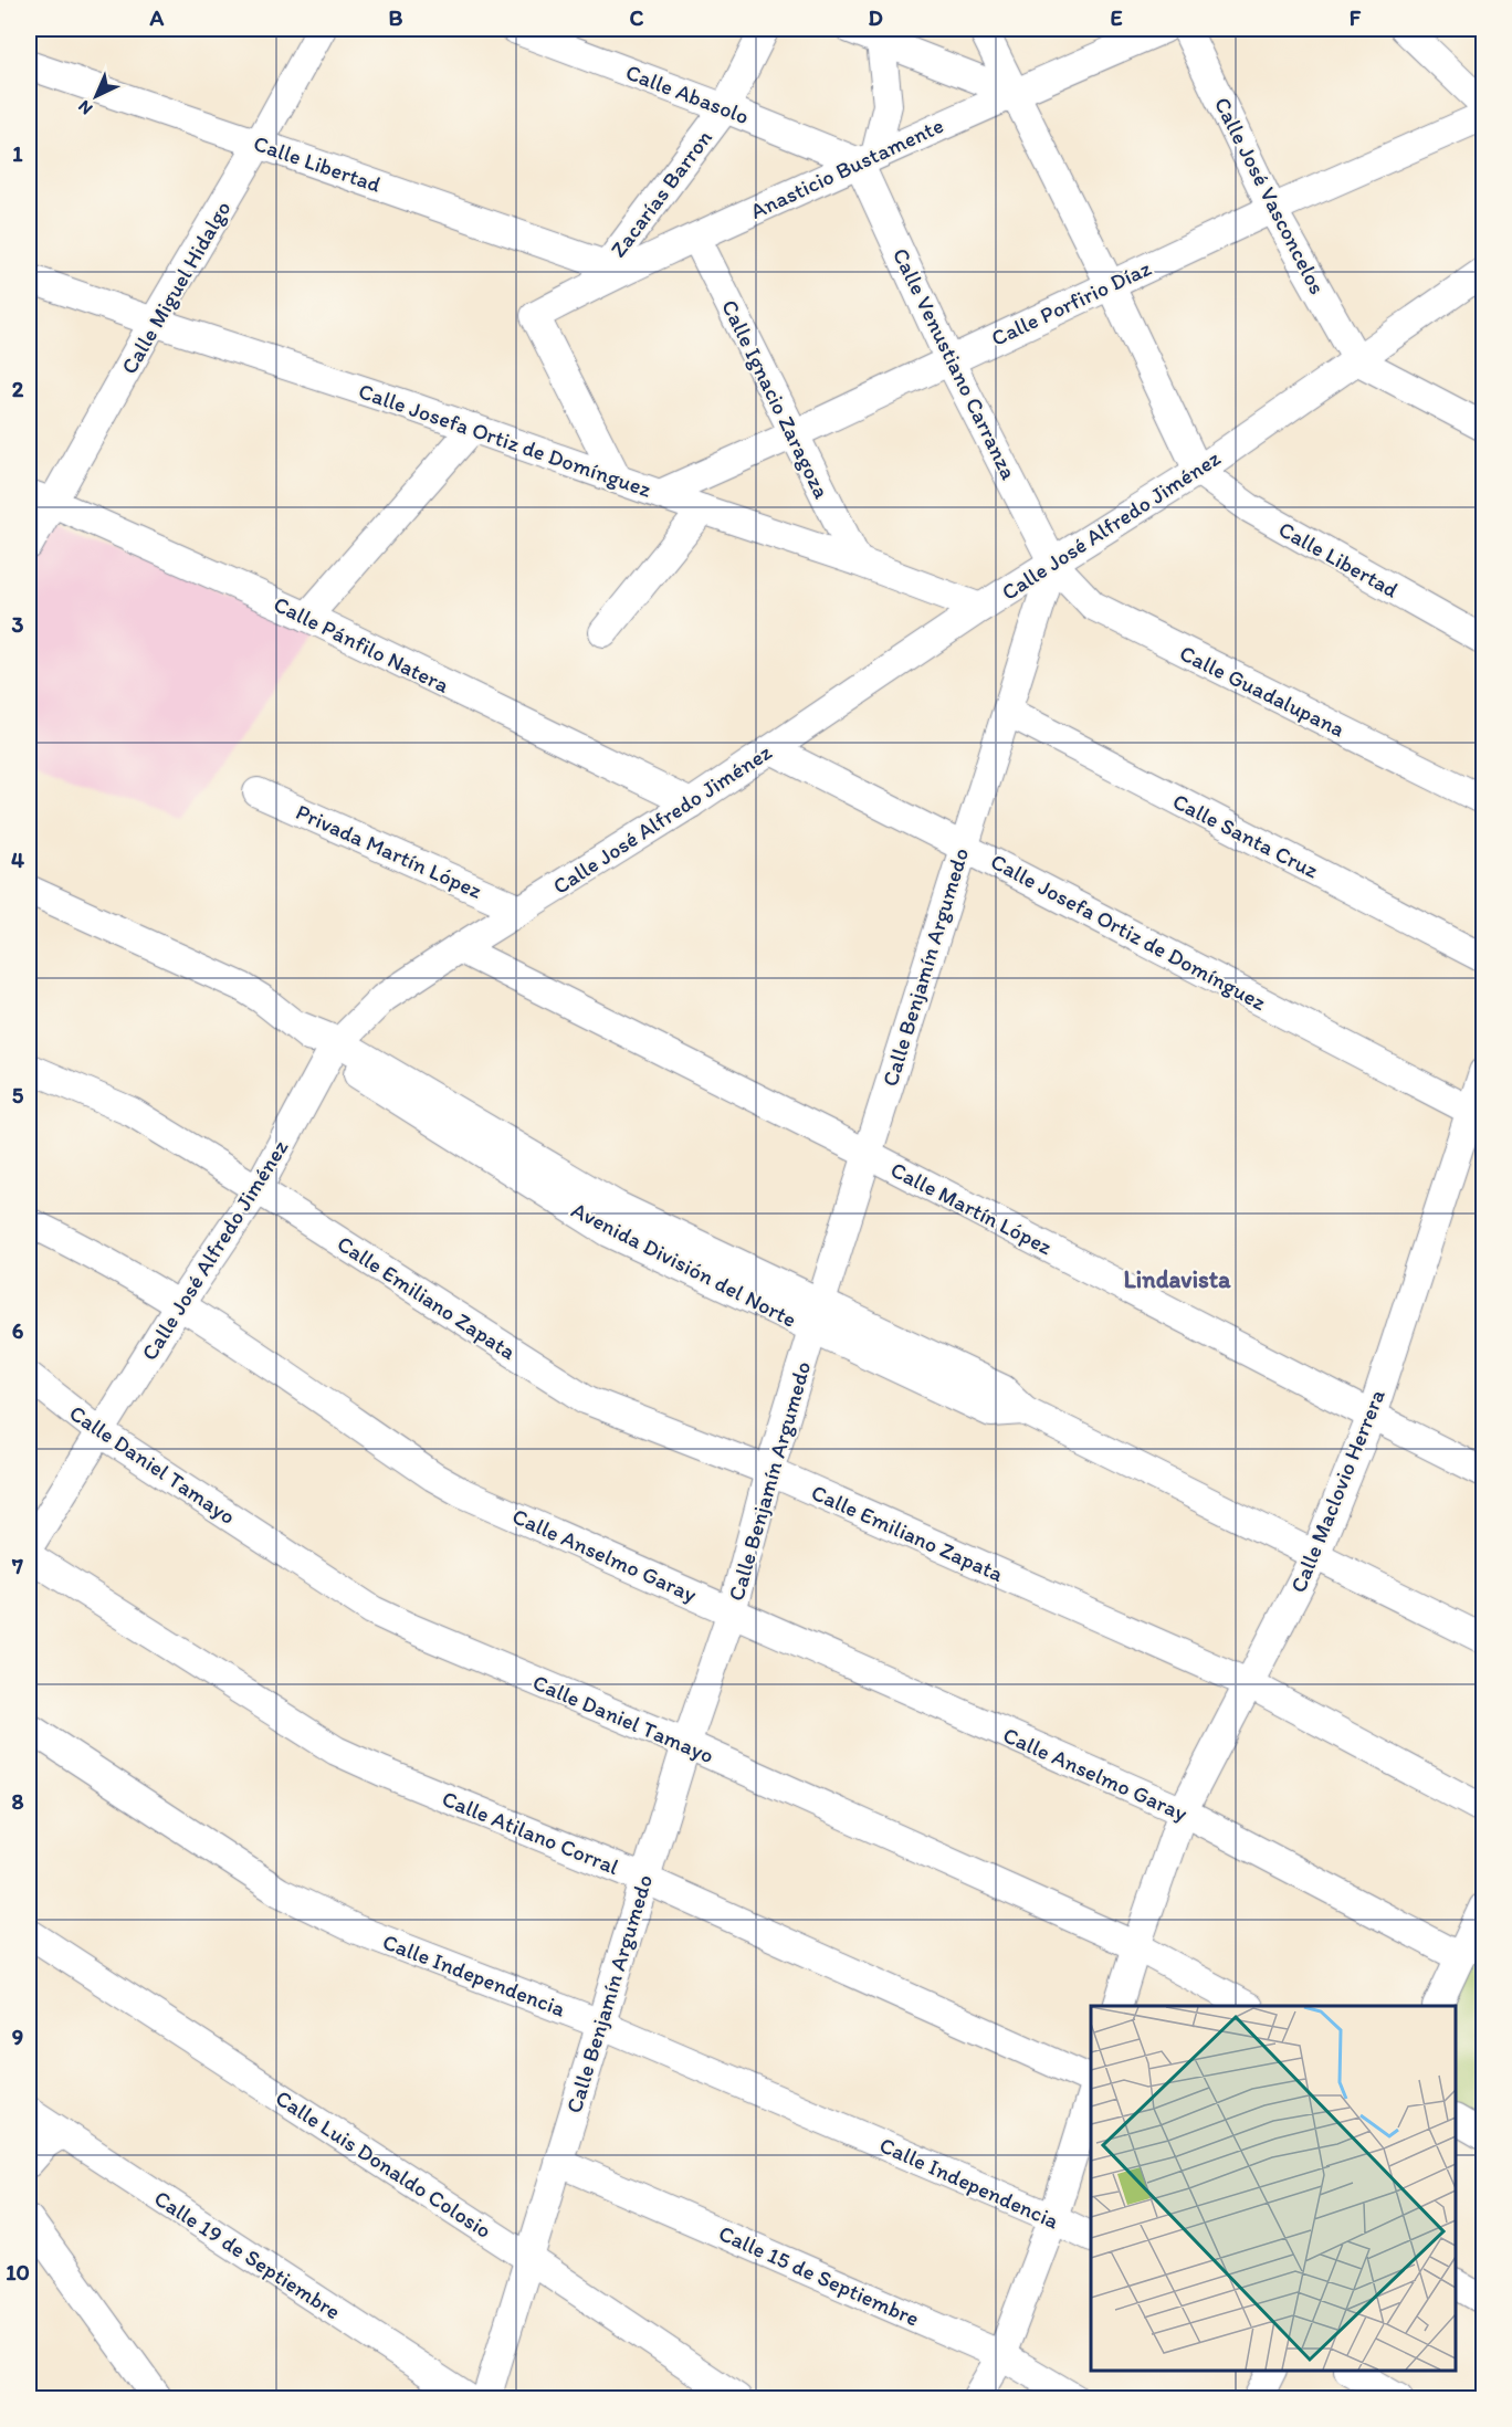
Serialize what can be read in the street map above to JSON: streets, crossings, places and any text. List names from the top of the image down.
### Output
{
  "streets": {
    "street": [
      "Calle Abasolo",
      "Calle Libertad",
      "Anasticio Bustamente",
      "Zacarías Barron",
      "Calle José Vasconcelos",
      "Calle Miguel Hidalgo",
      "Calle Porfirio Díaz",
      "Calle Venustiano Carranza",
      "Calle Ignacio Zaragoza",
      "Calle Josefa Ortiz de Domínguez",
      "Calle José Alfredo Jiménez",
      "Calle Pánfilo Natera",
      "Calle Guadalupana",
      "Calle Santa Cruz",
      "Privada Martín López",
      "Calle Benjamín Argumedo",
      "Calle Martín López",
      "Avenida División del Norte",
      "Calle Emiliano Zapata",
      "Calle Daniel Tamayo",
      "Calle Maclovio Herrera",
      "Calle Anselmo Garay",
      "Calle Atilano Corral",
      "Calle Independencia",
      "Calle Luis Donaldo Colosio",
      "Calle 19 de Septiembre",
      "Calle 15 de Septiembre"
    ]
  },
  "crossings": [
    ["Calle Abasolo", "Anasticio Bustamente"],
    ["Calle Abasolo", "Zacarías Barron"],
    ["Calle Abasolo", "Calle Venustiano Carranza"],
    ["Calle Libertad", "Anasticio Bustamente"],
    ["Calle Libertad", "Zacarías Barron"],
    ["Calle Libertad", "Calle Miguel Hidalgo"],
    ["Calle Libertad", "Calle José Alfredo Jiménez"],
    ["Anasticio Bustamente", "Zacarías Barron"],
    ["Anasticio Bustamente", "Calle Venustiano Carranza"],
    ["Anasticio Bustamente", "Calle Ignacio Zaragoza"],
    ["Anasticio Bustamente", "Calle Josefa Ortiz de Domínguez"],
    ["Calle José Vasconcelos", "Calle Porfirio Díaz"],
    ["Calle José Vasconcelos", "Calle José Alfredo Jiménez"],
    ["Calle Miguel Hidalgo", "Calle Josefa Ortiz de Domínguez"],
    ["Calle Miguel Hidalgo", "Calle Pánfilo Natera"],
    ["Calle Porfirio Díaz", "Calle Venustiano Carranza"],
    ["Calle Porfirio Díaz", "Calle Ignacio Zaragoza"],
    ["Calle Porfirio Díaz", "Calle Josefa Ortiz de Domínguez"],
    ["Calle Venustiano Carranza", "Calle José Alfredo Jiménez"],
    ["Calle Venustiano Carranza", "Calle Guadalupana"],
    ["Calle Venustiano Carranza", "Calle Benjamín Argumedo"],
    ["Calle Ignacio Zaragoza", "Calle Josefa Ortiz de Domínguez"],
    ["Calle Josefa Ortiz de Domínguez", "Calle José Alfredo Jiménez"],
    ["Calle Josefa Ortiz de Domínguez", "Calle Benjamín Argumedo"],
    ["Calle Josefa Ortiz de Domínguez", "Calle Maclovio Herrera"],
    ["Calle José Alfredo Jiménez", "Calle Pánfilo Natera"],
    ["Calle José Alfredo Jiménez", "Calle Guadalupana"],
    ["Calle José Alfredo Jiménez", "Privada Martín López"],
    ["Calle José Alfredo Jiménez", "Calle Benjamín Argumedo"],
    ["Calle José Alfredo Jiménez", "Calle Martín López"],
    ["Calle José Alfredo Jiménez", "Avenida División del Norte"],
    ["Calle José Alfredo Jiménez", "Calle Emiliano Zapata"],
    ["Calle José Alfredo Jiménez", "Calle Daniel Tamayo"],
    ["Calle José Alfredo Jiménez", "Calle Anselmo Garay"],
    ["Calle Guadalupana", "Calle Benjamín Argumedo"],
    ["Calle Santa Cruz", "Calle Benjamín Argumedo"],
    ["Calle Benjamín Argumedo", "Calle Martín López"],
    ["Calle Benjamín Argumedo", "Avenida División del Norte"],
    ["Calle Benjamín Argumedo", "Calle Emiliano Zapata"],
    ["Calle Benjamín Argumedo", "Calle Daniel Tamayo"],
    ["Calle Benjamín Argumedo", "Calle Anselmo Garay"],
    ["Calle Benjamín Argumedo", "Calle Atilano Corral"],
    ["Calle Benjamín Argumedo", "Calle Independencia"],
    ["Calle Benjamín Argumedo", "Calle Luis Donaldo Colosio"],
    ["Calle Benjamín Argumedo", "Calle 15 de Septiembre"],
    ["Calle Martín López", "Calle Maclovio Herrera"],
    ["Avenida División del Norte", "Calle Maclovio Herrera"],
    ["Calle Emiliano Zapata", "Calle Maclovio Herrera"],
    ["Calle Daniel Tamayo", "Calle Maclovio Herrera"],
    ["Calle Maclovio Herrera", "Calle Anselmo Garay"]
  ],
  "districts": ["Lindavista"],
  "north": "bottom left",
  "grid": {
    "columns": [
      "A",
      "B",
      "C",
      "D",
      "E",
      "F"
    ],
    "rows": [
      "1",
      "2",
      "3",
      "4",
      "5",
      "6",
      "7",
      "8",
      "9",
      "10"
    ]
  }
}
